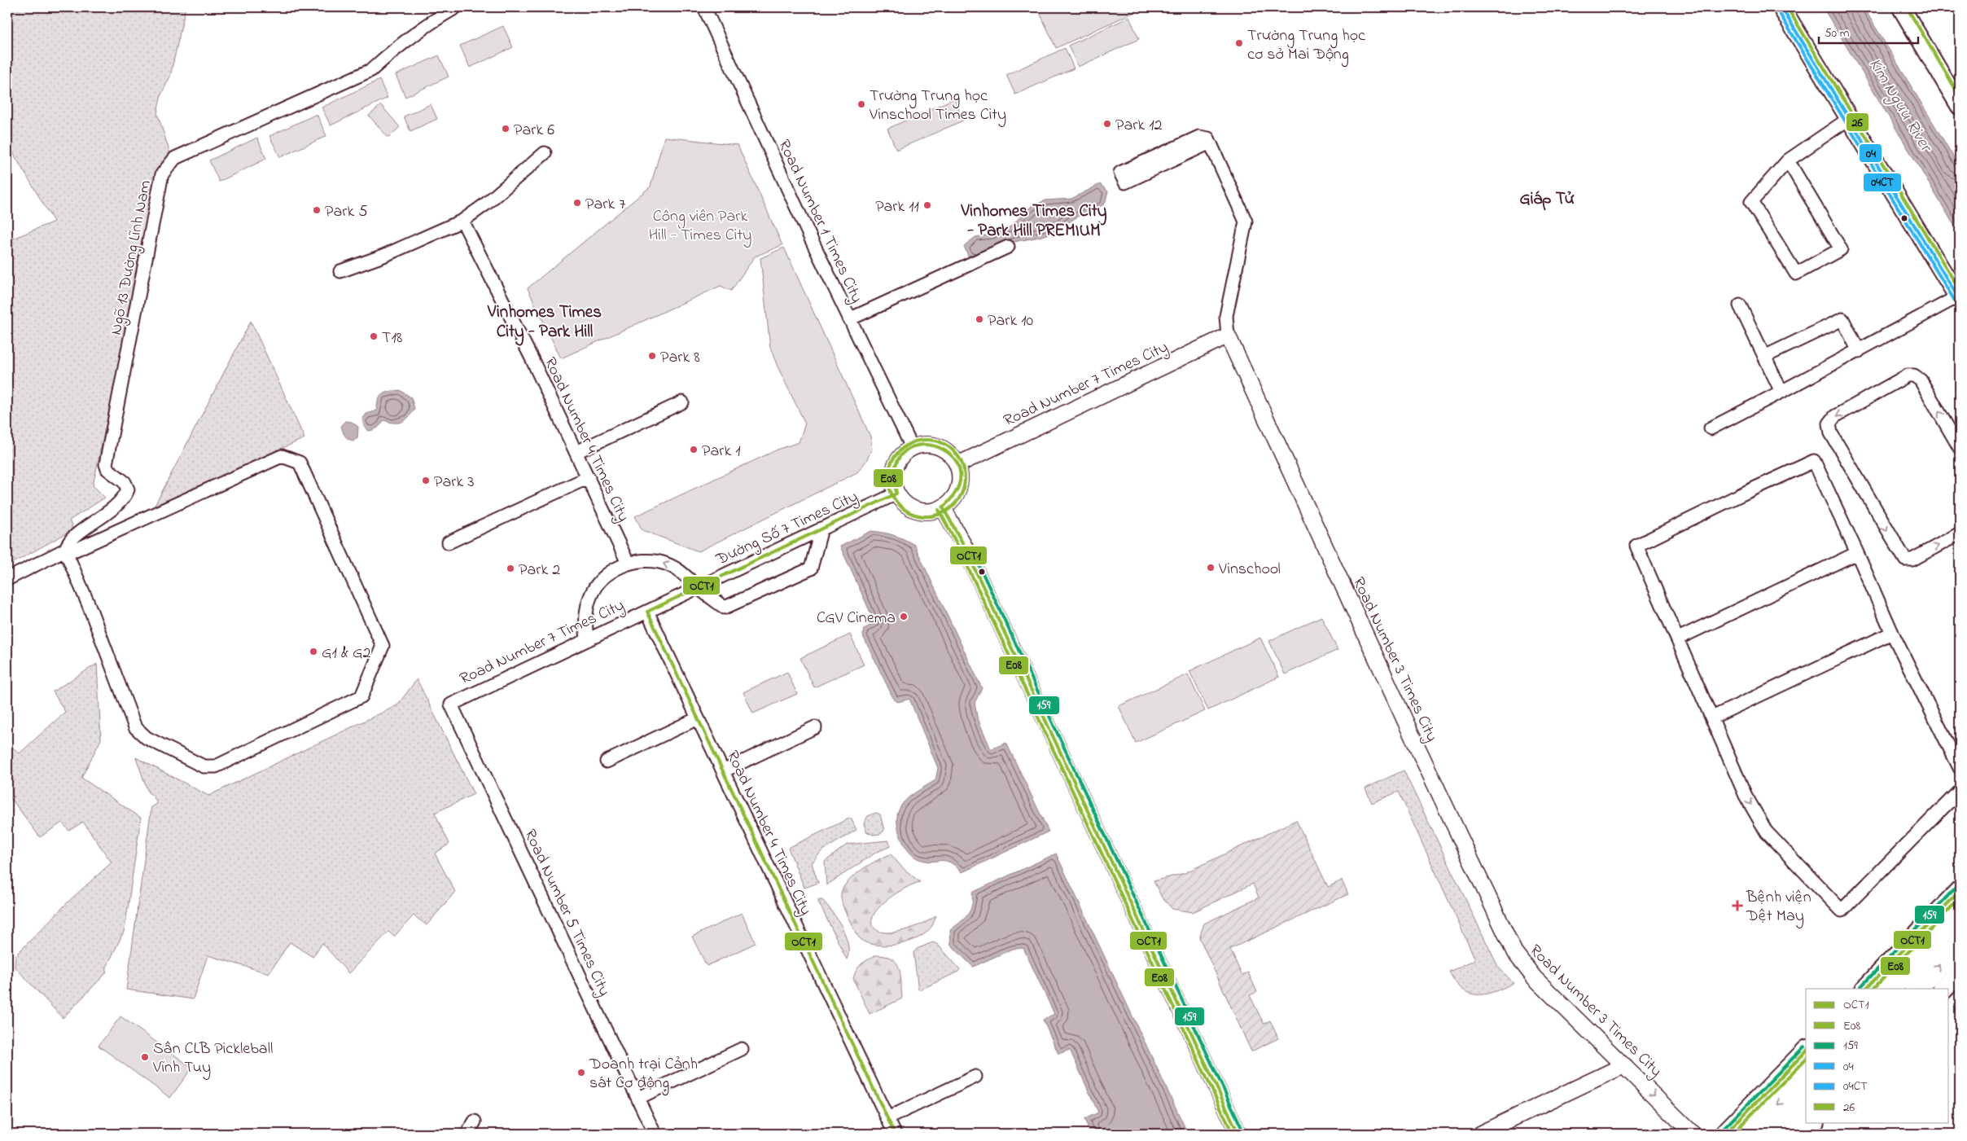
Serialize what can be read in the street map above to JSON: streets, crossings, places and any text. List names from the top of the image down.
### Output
{
  "streets": {
    "street": [
      "Road Number 1 Times City",
      "Ngõ 13 Đường Lĩnh Nam",
      "Road Number 7 Times City",
      "Road Number 4 Times City",
      "Đường Số 7 Times City",
      "Road Number 3 Times City",
      "Road Number 5 Times City"
    ]
  },
  "crossings": [
    ["Road Number 1 Times City", "Road Number 7 Times City"],
    ["Road Number 1 Times City", "Đường Số 7 Times City"],
    ["Road Number 7 Times City", "Road Number 4 Times City"],
    ["Road Number 7 Times City", "Đường Số 7 Times City"],
    ["Road Number 7 Times City", "Road Number 3 Times City"],
    ["Road Number 7 Times City", "Road Number 5 Times City"],
    ["Road Number 4 Times City", "Đường Số 7 Times City"]
  ],
  "districts": ["Giáp Tử", "Vinhomes Times City - Park Hill PREMIUM", "Vinhomes Times City - Park Hill"],
  "water": ["Kim Nguu River"],
  "parks": ["Công viên Park Hill - Times City"],
  "places": {
    "other": [
      "Trường Trung học cơ sở Mai Động",
      "Trường Trung học Vinschool Times City",
      "Park 12",
      "Park 6",
      "Park 7",
      "Park 11",
      "Park 5",
      "Park 10",
      "T18",
      "Park 8",
      "Park 1",
      "Park 3",
      "Vinschool",
      "Park 2",
      "CGV Cinema",
      "G1 & G2",
      "Sân CLB Pickleball Vĩnh Tuy",
      "Doanh trại Cảnh sát Cơ động"
    ],
    "health": ["Bệnh viện Dệt May"]
  },
  "lines": [
    "transit line 04",
    "transit line 26",
    "transit line 04CT",
    "transit line E08",
    "transit line OCT1",
    "transit line 159"
  ],
  "legend": [
    "OCT1",
    "E08",
    "159",
    "04",
    "04CT",
    "26"
  ],
  "scale_bar": "50 m"
}
